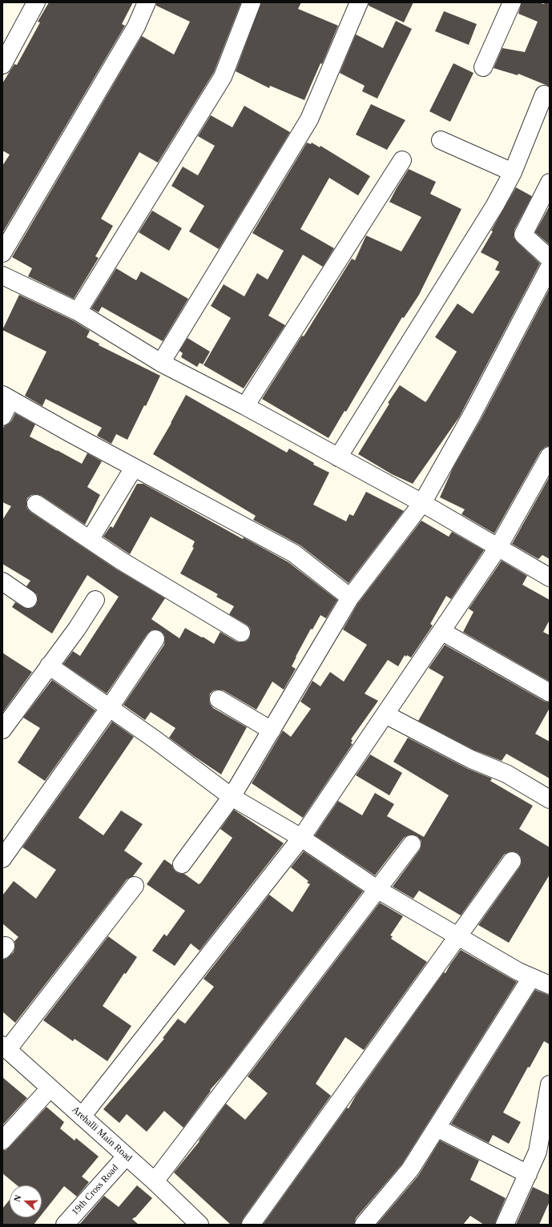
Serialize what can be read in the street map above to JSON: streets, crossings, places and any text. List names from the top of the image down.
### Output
{
  "streets": {
    "street": ["Arehalli Main Road", "19th Cross Road"]
  },
  "crossings": [
    ["Arehalli Main Road", "19th Cross Road"]
  ],
  "north": "left"
}
